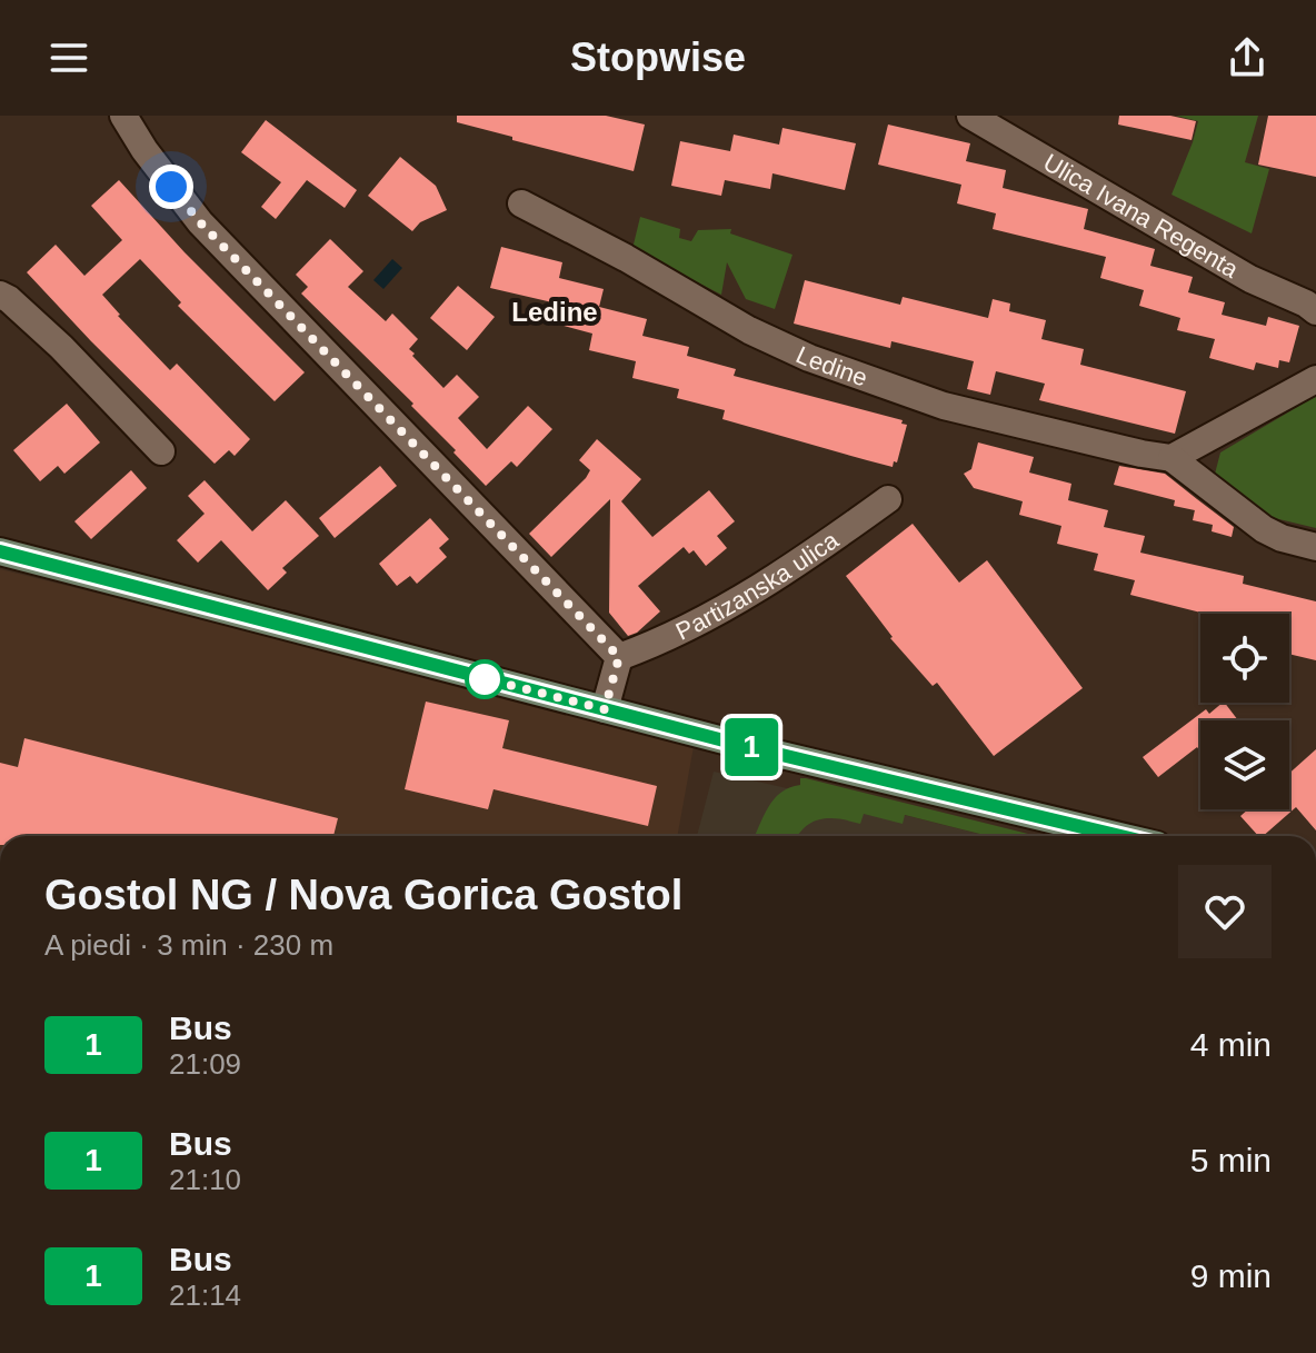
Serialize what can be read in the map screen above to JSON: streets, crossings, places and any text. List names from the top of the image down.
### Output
{
  "streets": {
    "street": ["Ulica Ivana Regenta", "Ledine", "Partizanska ulica"]
  },
  "districts": ["Ledine"],
  "lines": ["bus line 1"],
  "page": {
    "header": "Stopwise",
    "on_map": "1",
    "heading": ["Gostol NG / Nova Gorica Gostol", "A piedi · 3 min · 230 m"],
    "list": [
      {
        "mark": "1",
        "name": "Bus",
        "note": "21:09",
        "value": "4 min"
      },
      {
        "mark": "1",
        "name": "Bus",
        "note": "21:10",
        "value": "5 min"
      },
      {
        "mark": "1",
        "name": "Bus",
        "note": "21:14",
        "value": "9 min"
      }
    ]
  }
}
